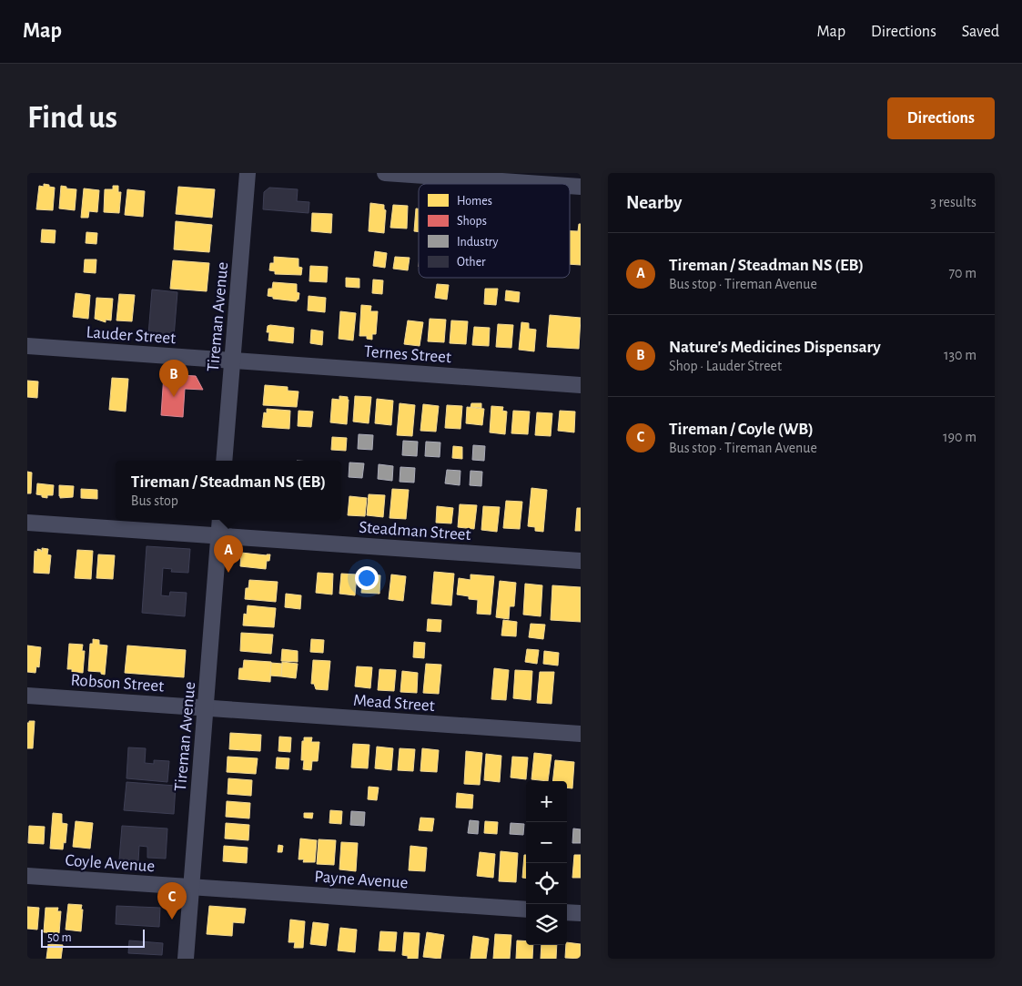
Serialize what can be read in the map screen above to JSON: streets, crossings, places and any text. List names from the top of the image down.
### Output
{
  "streets": {
    "street": [
      "Tireman Avenue",
      "Lauder Street",
      "Ternes Street",
      "Steadman Street",
      "Robson Street",
      "Mead Street",
      "Coyle Avenue",
      "Payne Avenue"
    ]
  },
  "crossings": [
    ["Tireman Avenue", "Lauder Street"],
    ["Tireman Avenue", "Ternes Street"],
    ["Tireman Avenue", "Steadman Street"],
    ["Tireman Avenue", "Robson Street"],
    ["Tireman Avenue", "Mead Street"],
    ["Tireman Avenue", "Coyle Avenue"],
    ["Tireman Avenue", "Payne Avenue"],
    ["Lauder Street", "Ternes Street"],
    ["Robson Street", "Mead Street"],
    ["Coyle Avenue", "Payne Avenue"]
  ],
  "legend": [
    "Homes",
    "Shops",
    "Industry",
    "Other"
  ],
  "scale_bar": "50 m",
  "page": {
    "header": "Map",
    "nav": ["Map", "Directions", "Saved"],
    "buttons": "Directions",
    "title": "Find us",
    "heading": ["Nearby", "3 results"],
    "list": [
      {
        "mark": "A",
        "name": "Tireman / Steadman NS (EB)",
        "note": "Bus stop · Tireman Avenue",
        "value": "70 m"
      },
      {
        "mark": "B",
        "name": "Nature's Medicines Dispensary",
        "note": "Shop · Lauder Street",
        "value": "130 m"
      },
      {
        "mark": "C",
        "name": "Tireman / Coyle (WB)",
        "note": "Bus stop · Tireman Avenue",
        "value": "190 m"
      }
    ],
    "pins": ["B", "A", "C"],
    "popup": ["Tireman / Steadman NS (EB)", "Bus stop"],
    "map_buttons": ["+", "−"],
    "scale": "50 m"
  }
}
